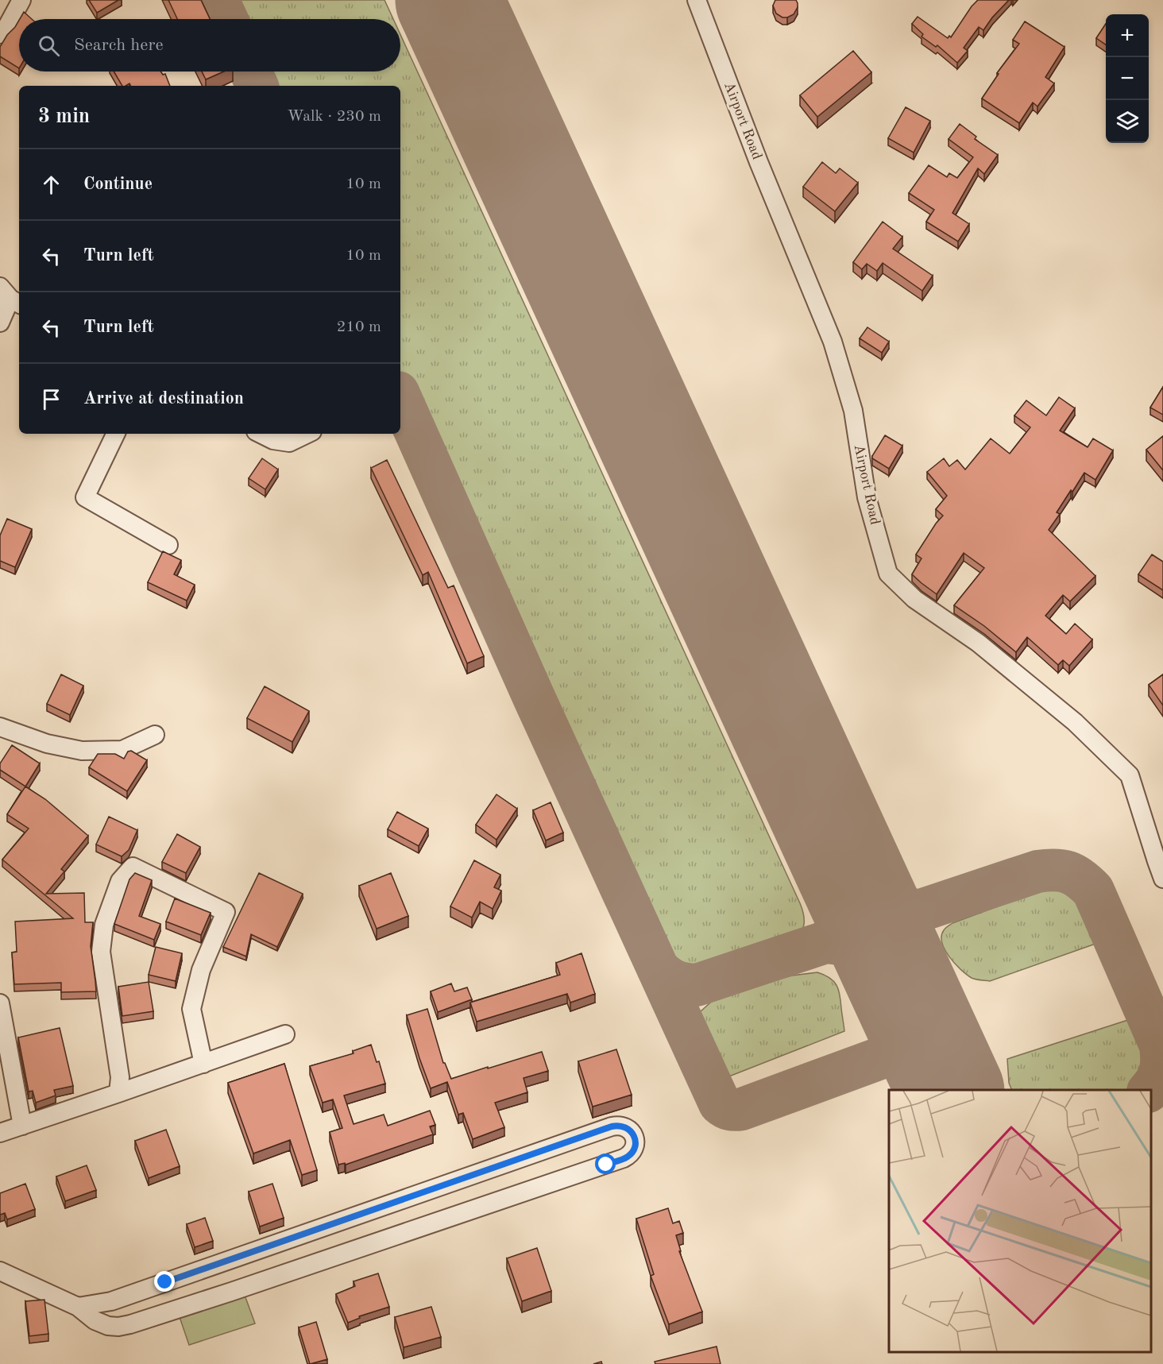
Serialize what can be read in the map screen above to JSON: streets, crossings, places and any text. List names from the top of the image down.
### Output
{
  "streets": {
    "street": ["Airport Road"]
  },
  "page": {
    "map_buttons": ["+", "−"],
    "search": "Search here",
    "heading": ["3 min", "Walk · 230 m"],
    "list": [
      ["Continue", "10 m"],
      ["Turn left", "10 m"],
      ["Turn left", "210 m"],
      "Arrive at destination"
    ]
  }
}
